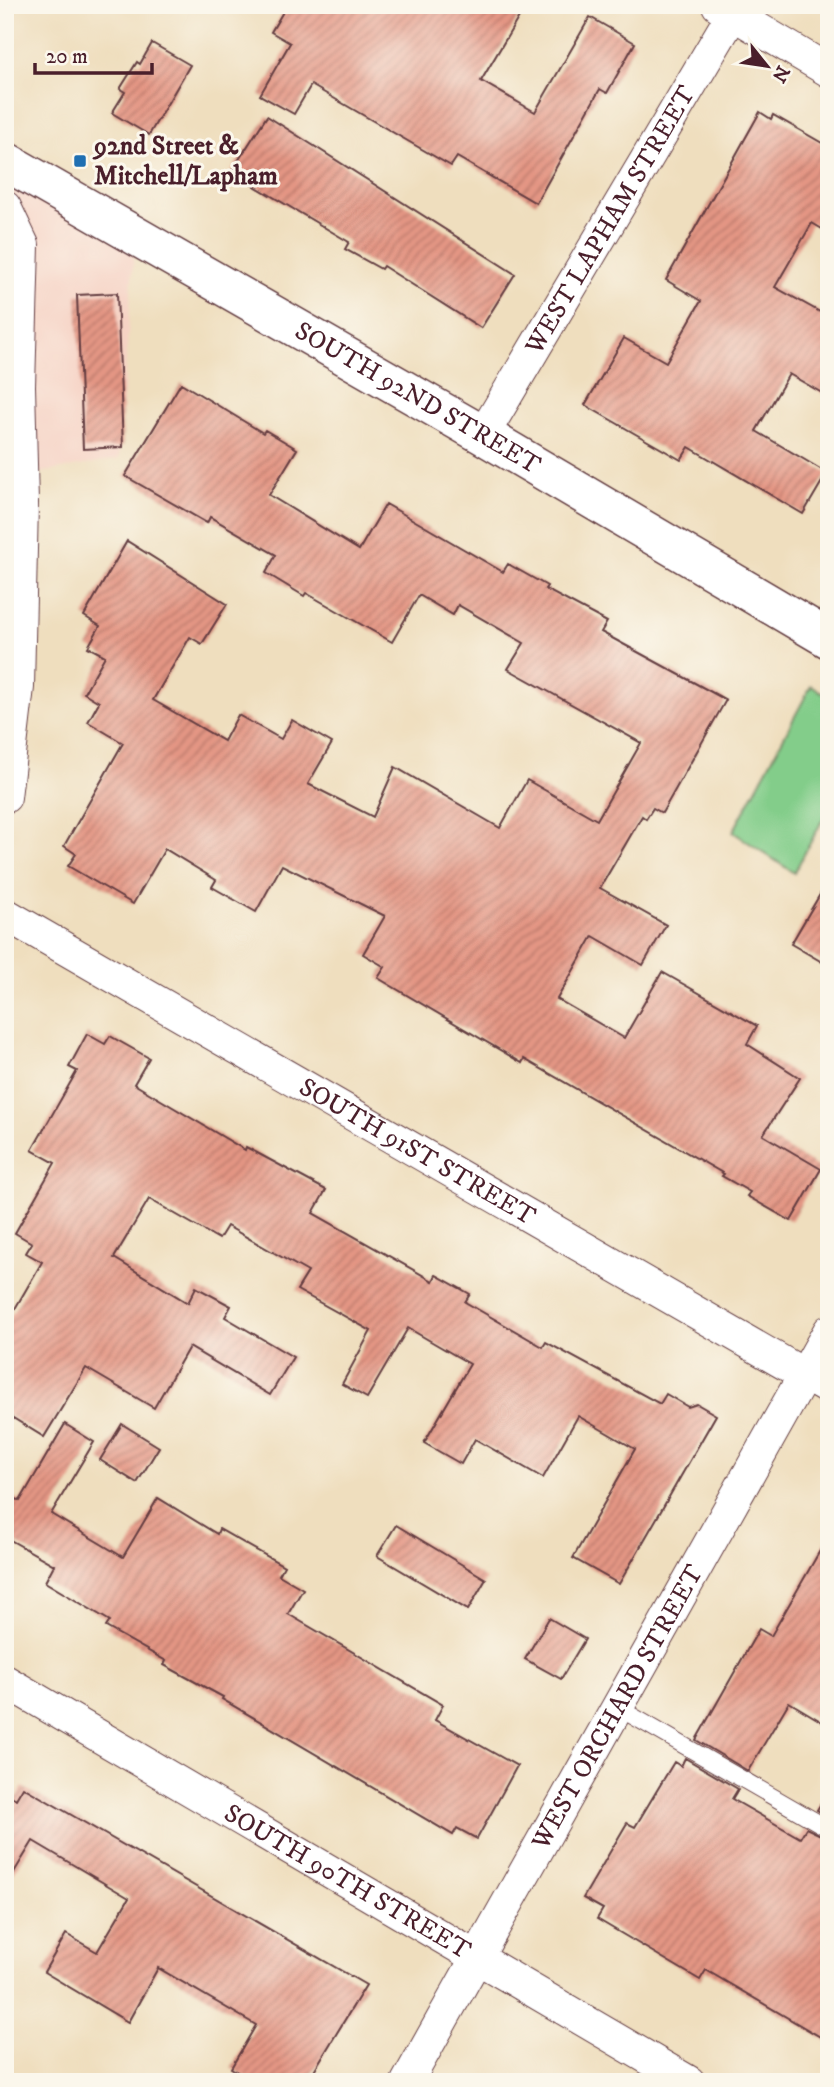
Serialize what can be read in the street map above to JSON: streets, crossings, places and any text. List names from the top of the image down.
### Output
{
  "streets": {
    "street": [
      "WEST LAPHAM STREET",
      "SOUTH 92ND STREET",
      "SOUTH 91ST STREET",
      "WEST ORCHARD STREET",
      "SOUTH 90TH STREET"
    ]
  },
  "crossings": [
    ["WEST LAPHAM STREET", "SOUTH 92ND STREET"],
    ["SOUTH 91ST STREET", "WEST ORCHARD STREET"],
    ["WEST ORCHARD STREET", "SOUTH 90TH STREET"]
  ],
  "places": {
    "transit": ["92nd Street & Mitchell/Lapham"]
  },
  "scale_bar": "20 m",
  "north": "bottom right"
}
